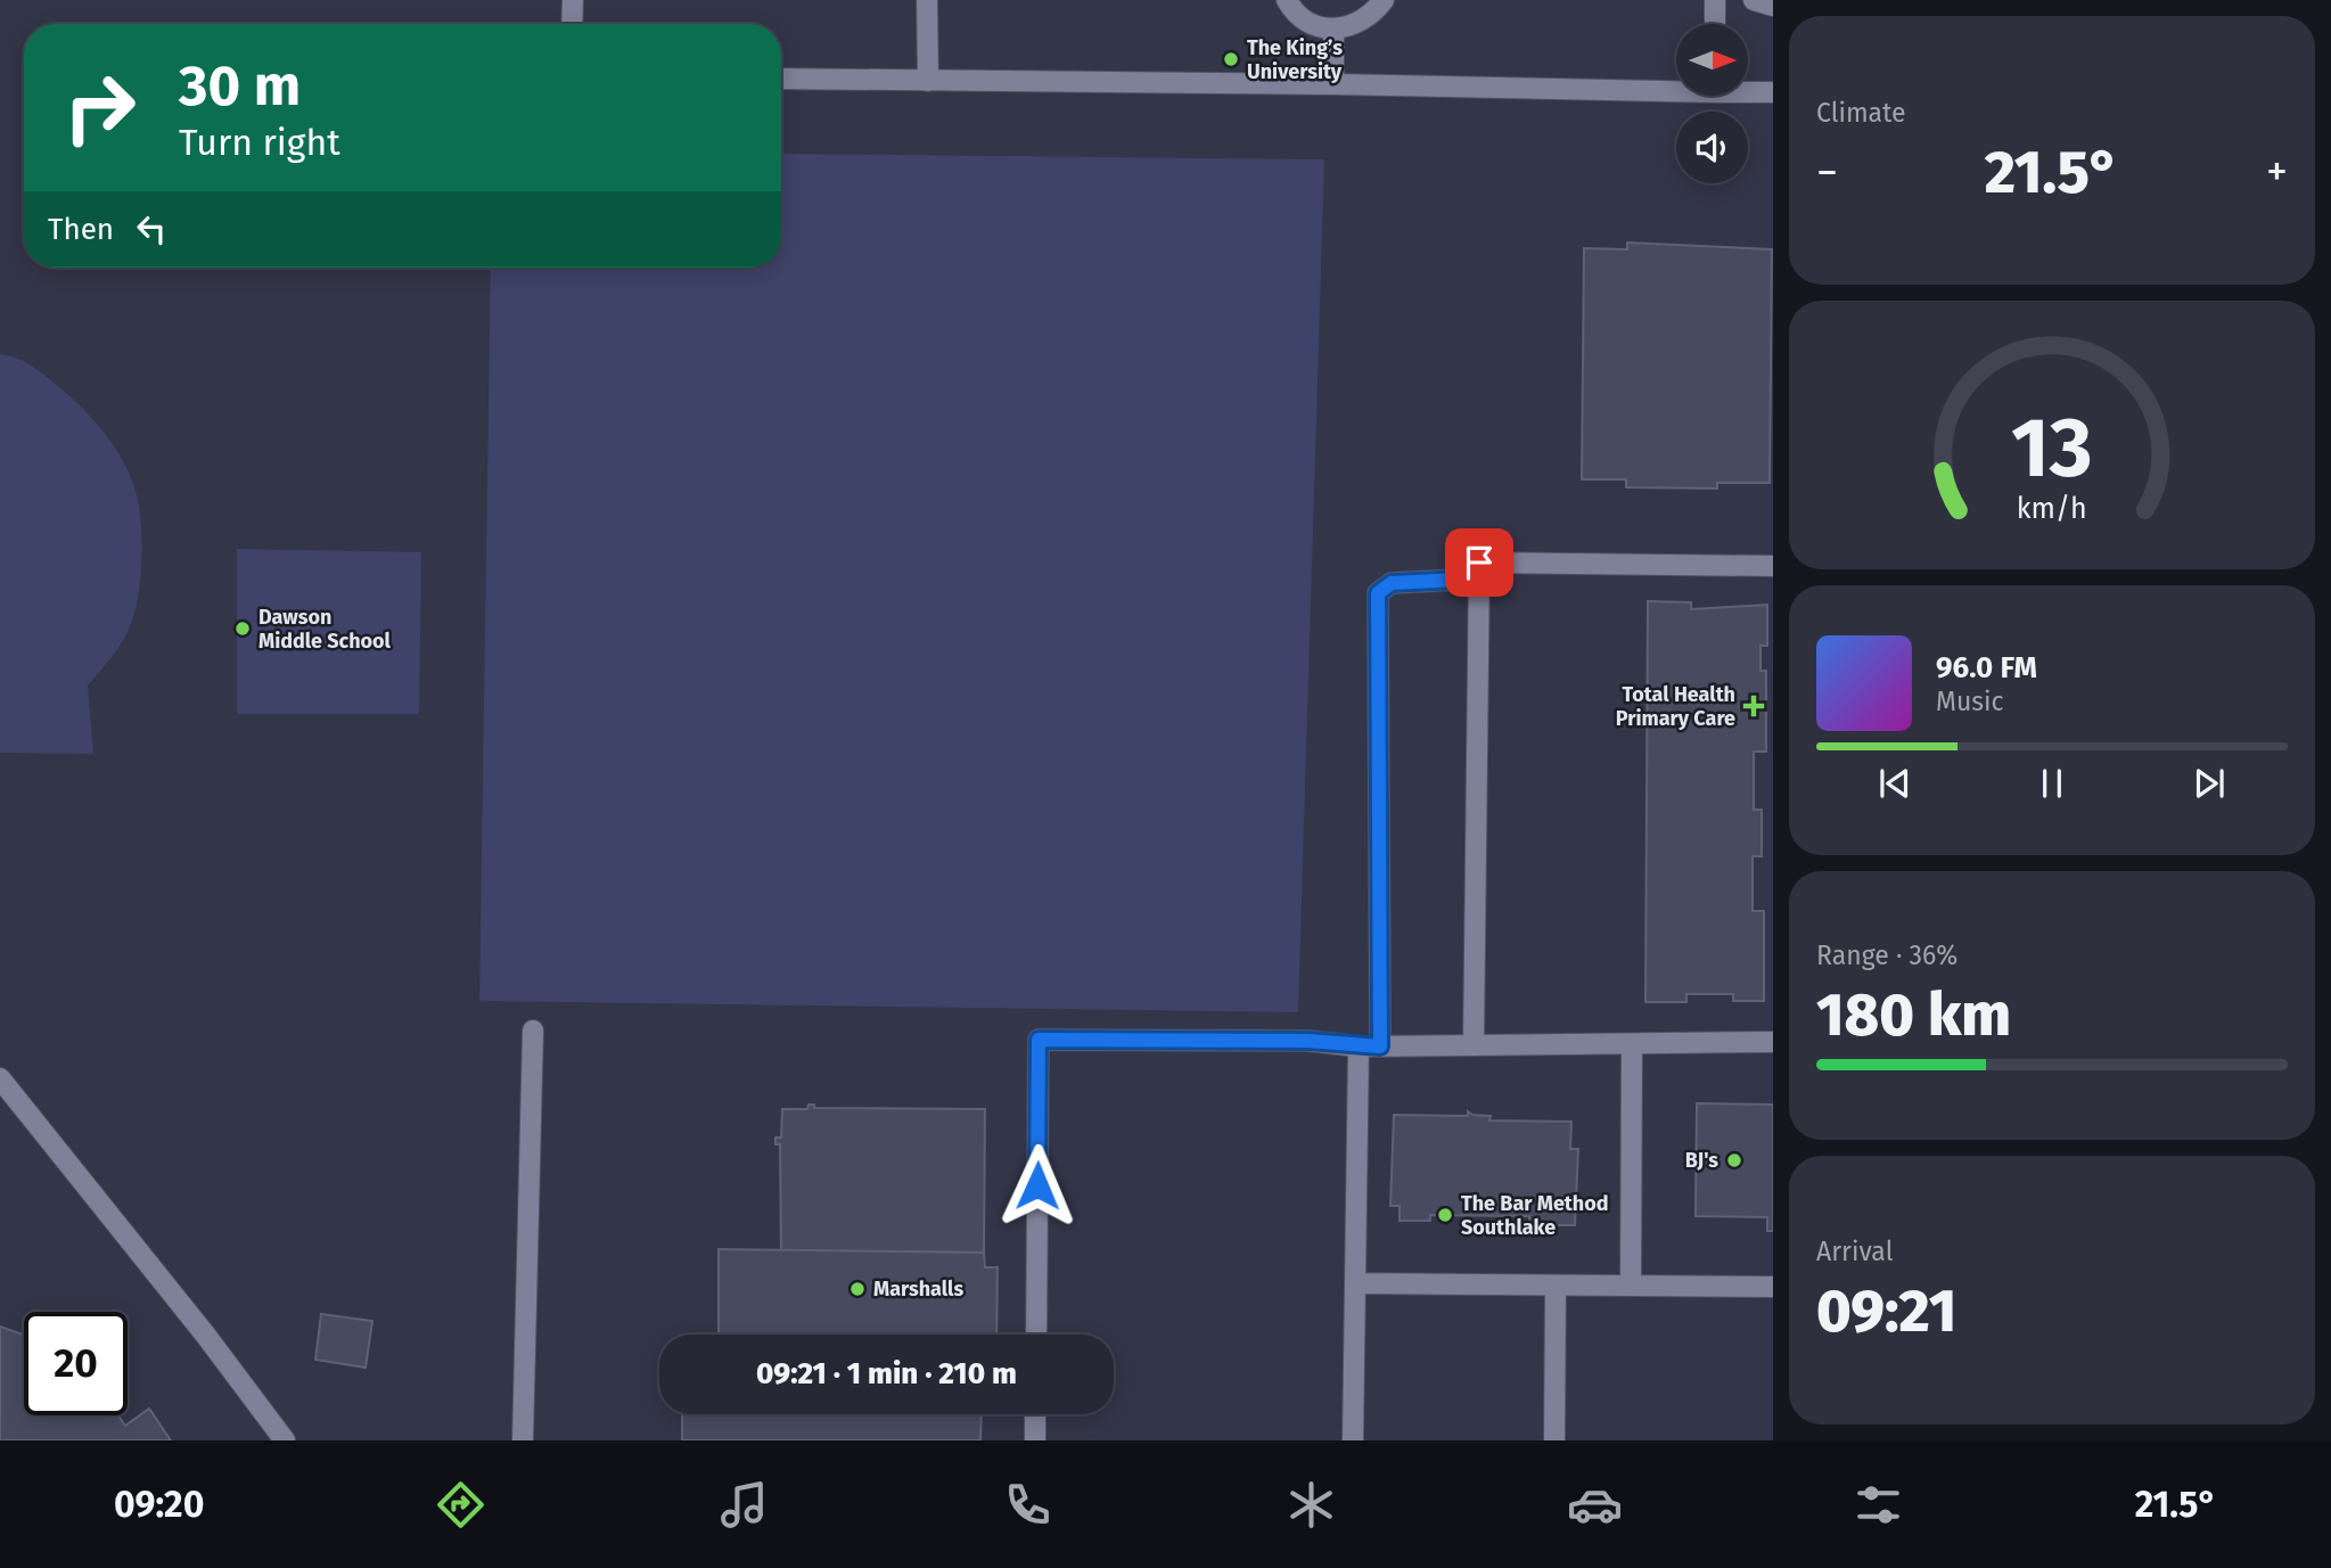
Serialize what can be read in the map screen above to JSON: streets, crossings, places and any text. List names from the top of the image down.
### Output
{
  "places": {
    "other": [
      "The King’s University",
      "Dawson Middle School",
      "BJ's",
      "The Bar Method Southlake",
      "Marshalls"
    ],
    "health": ["Total Health Primary Care"]
  },
  "north": "right",
  "page": {
    "tile": [
      "Climate",
      ["Range · 36%", "180 km"],
      ["Arrival", "09:21"]
    ],
    "turn": ["30 m", "Turn right"],
    "heat": ["−", "21.5°", "+"],
    "then": "Then",
    "song": ["96.0 FM", "Music"],
    "limit": "20",
    "trip": "09:21 · 1 min · 210 m",
    "tabs": ["09:20", "21.5°"],
    "gauge": ["13", "km/h"]
  }
}
